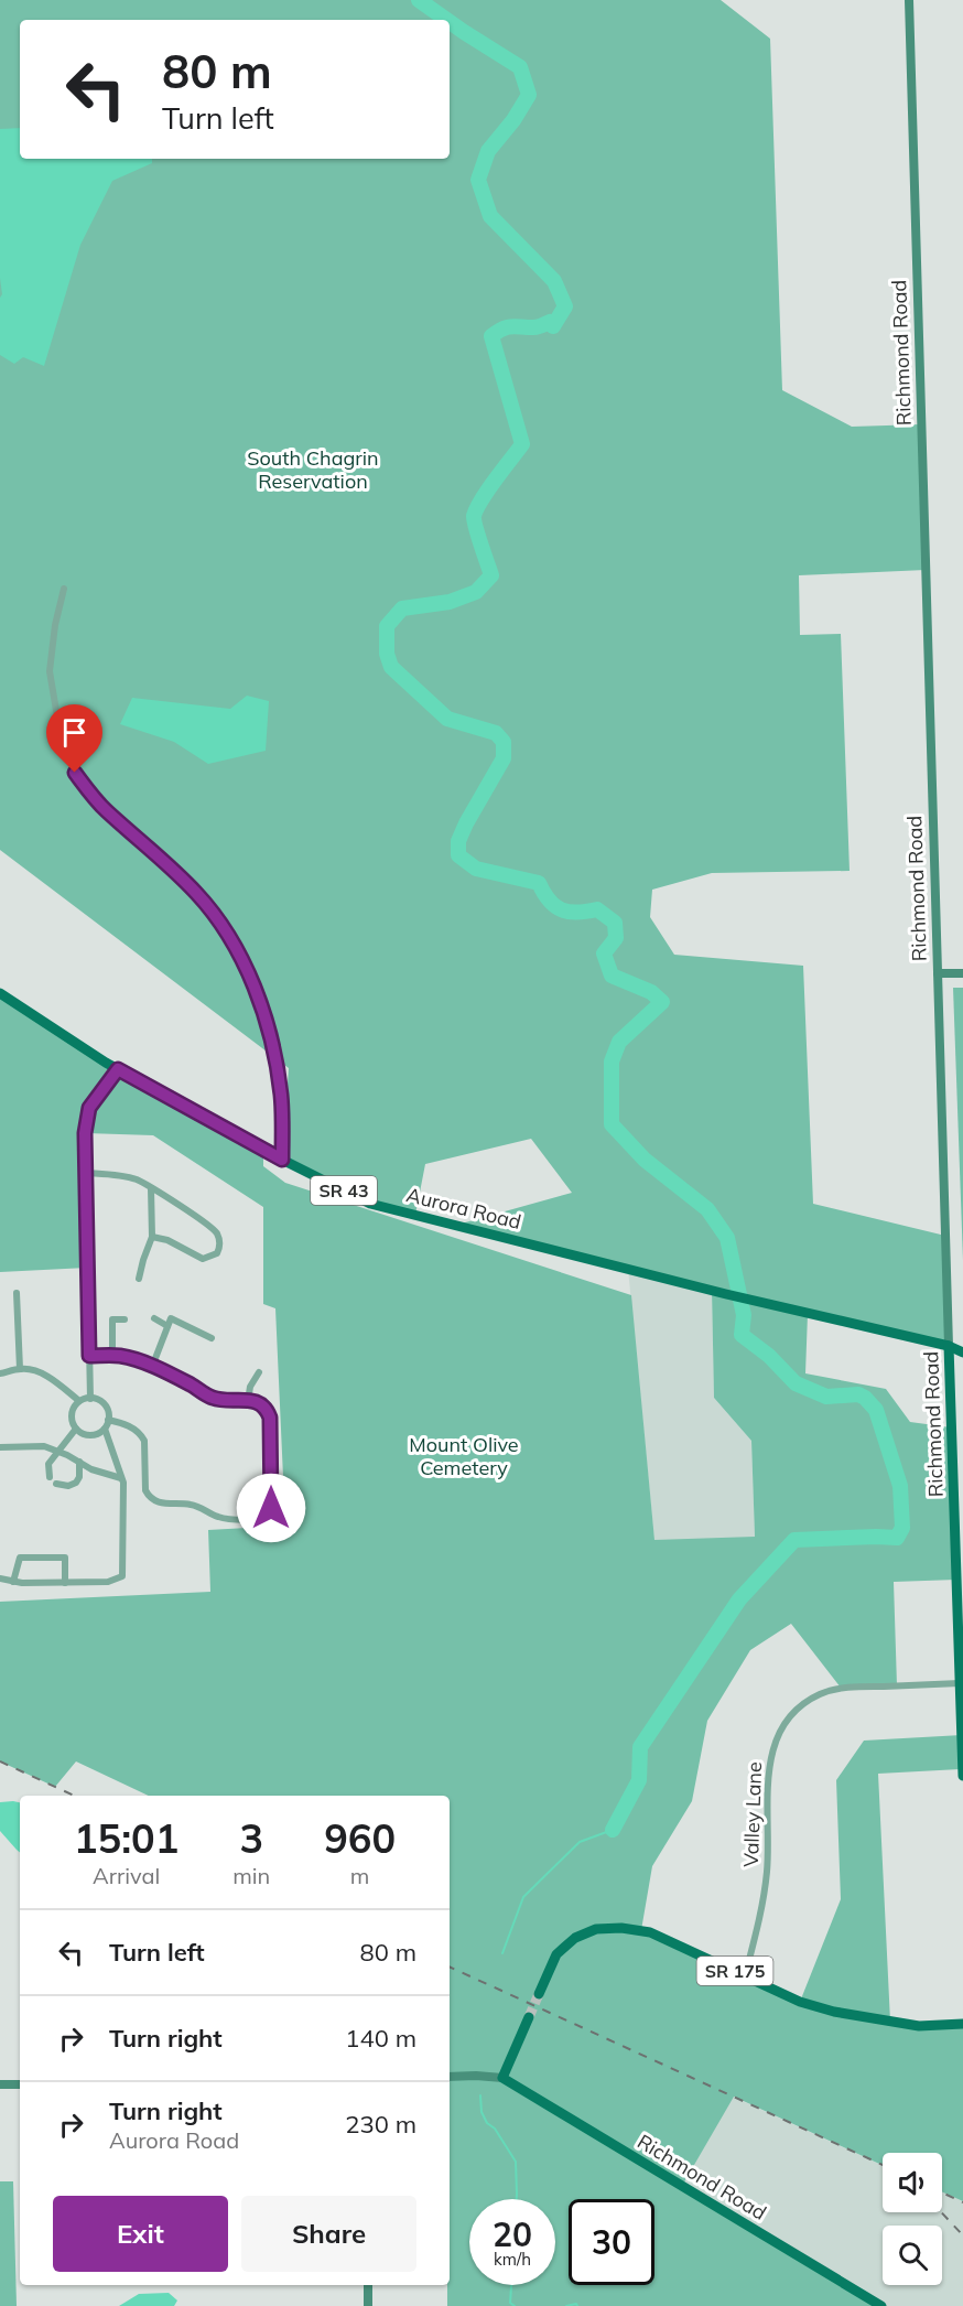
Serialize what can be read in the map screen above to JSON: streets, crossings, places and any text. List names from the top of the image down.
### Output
{
  "streets": {
    "main road": [
      "Richmond Road",
      "SR 43",
      "Aurora Road",
      "SR 175"
    ],
    "street": ["Valley Lane"]
  },
  "crossings": [
    ["Richmond Road", "Aurora Road"],
    ["Richmond Road", "Valley Lane"],
    ["Valley Lane", "SR 175"]
  ],
  "parks": ["South Chagrin Reservation", "Mount Olive Cemetery"],
  "page": {
    "turn": ["80 m", "Turn left"],
    "eta": [
      "15:01",
      "Arrival",
      "3",
      "min",
      "960",
      "m"
    ],
    "list": [
      {
        "name": "Turn left",
        "value": "80 m"
      },
      {
        "name": "Turn right",
        "value": "140 m"
      },
      {
        "name": "Turn right",
        "note": "Aurora Road",
        "value": "230 m"
      }
    ],
    "buttons": ["Exit", "Share"],
    "speed": "20 km/h",
    "limit": "30"
  }
}
